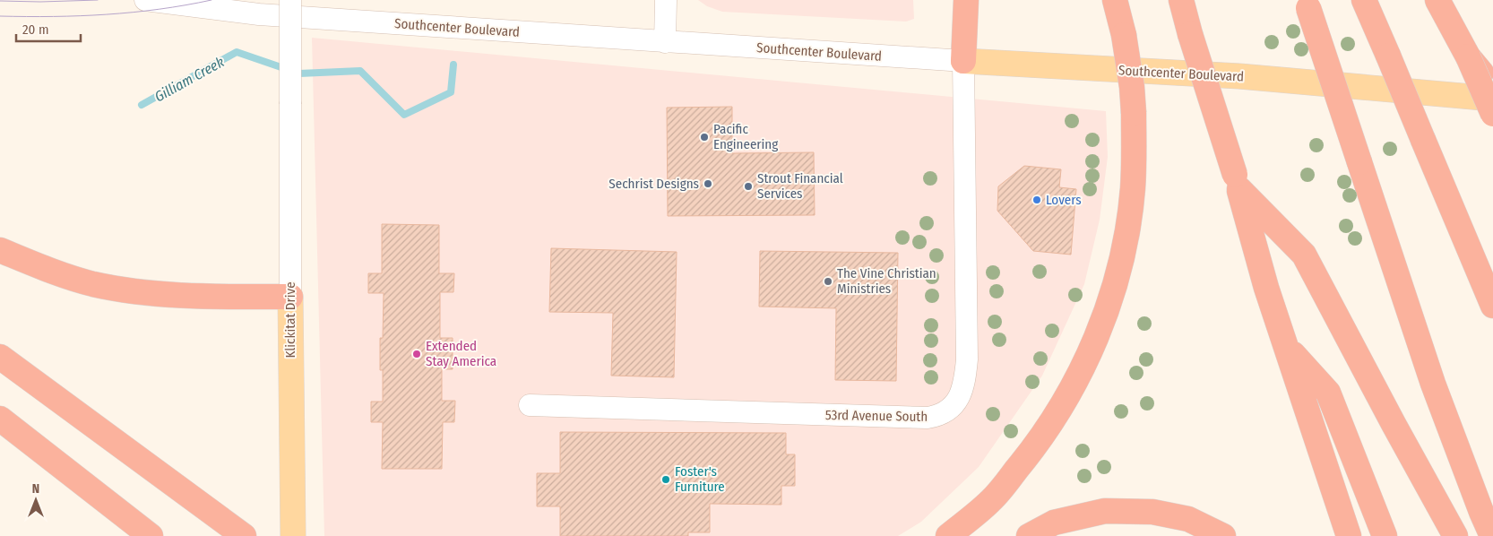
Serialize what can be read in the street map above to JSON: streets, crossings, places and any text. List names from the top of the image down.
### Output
{
  "streets": {
    "main road": ["Southcenter Boulevard", "Klickitat Drive"],
    "street": ["53rd Avenue South"]
  },
  "crossings": [
    ["Southcenter Boulevard", "53rd Avenue South"]
  ],
  "water": ["Gilliam Creek"],
  "places": [
    "Pacific Engineering",
    "Sechrist Designs",
    "Strout Financial Services",
    "Lovers",
    "The Vine Christian Ministries",
    "Extended Stay America",
    "Foster's Furniture"
  ],
  "scale_bar": "20 m",
  "north": "top"
}
